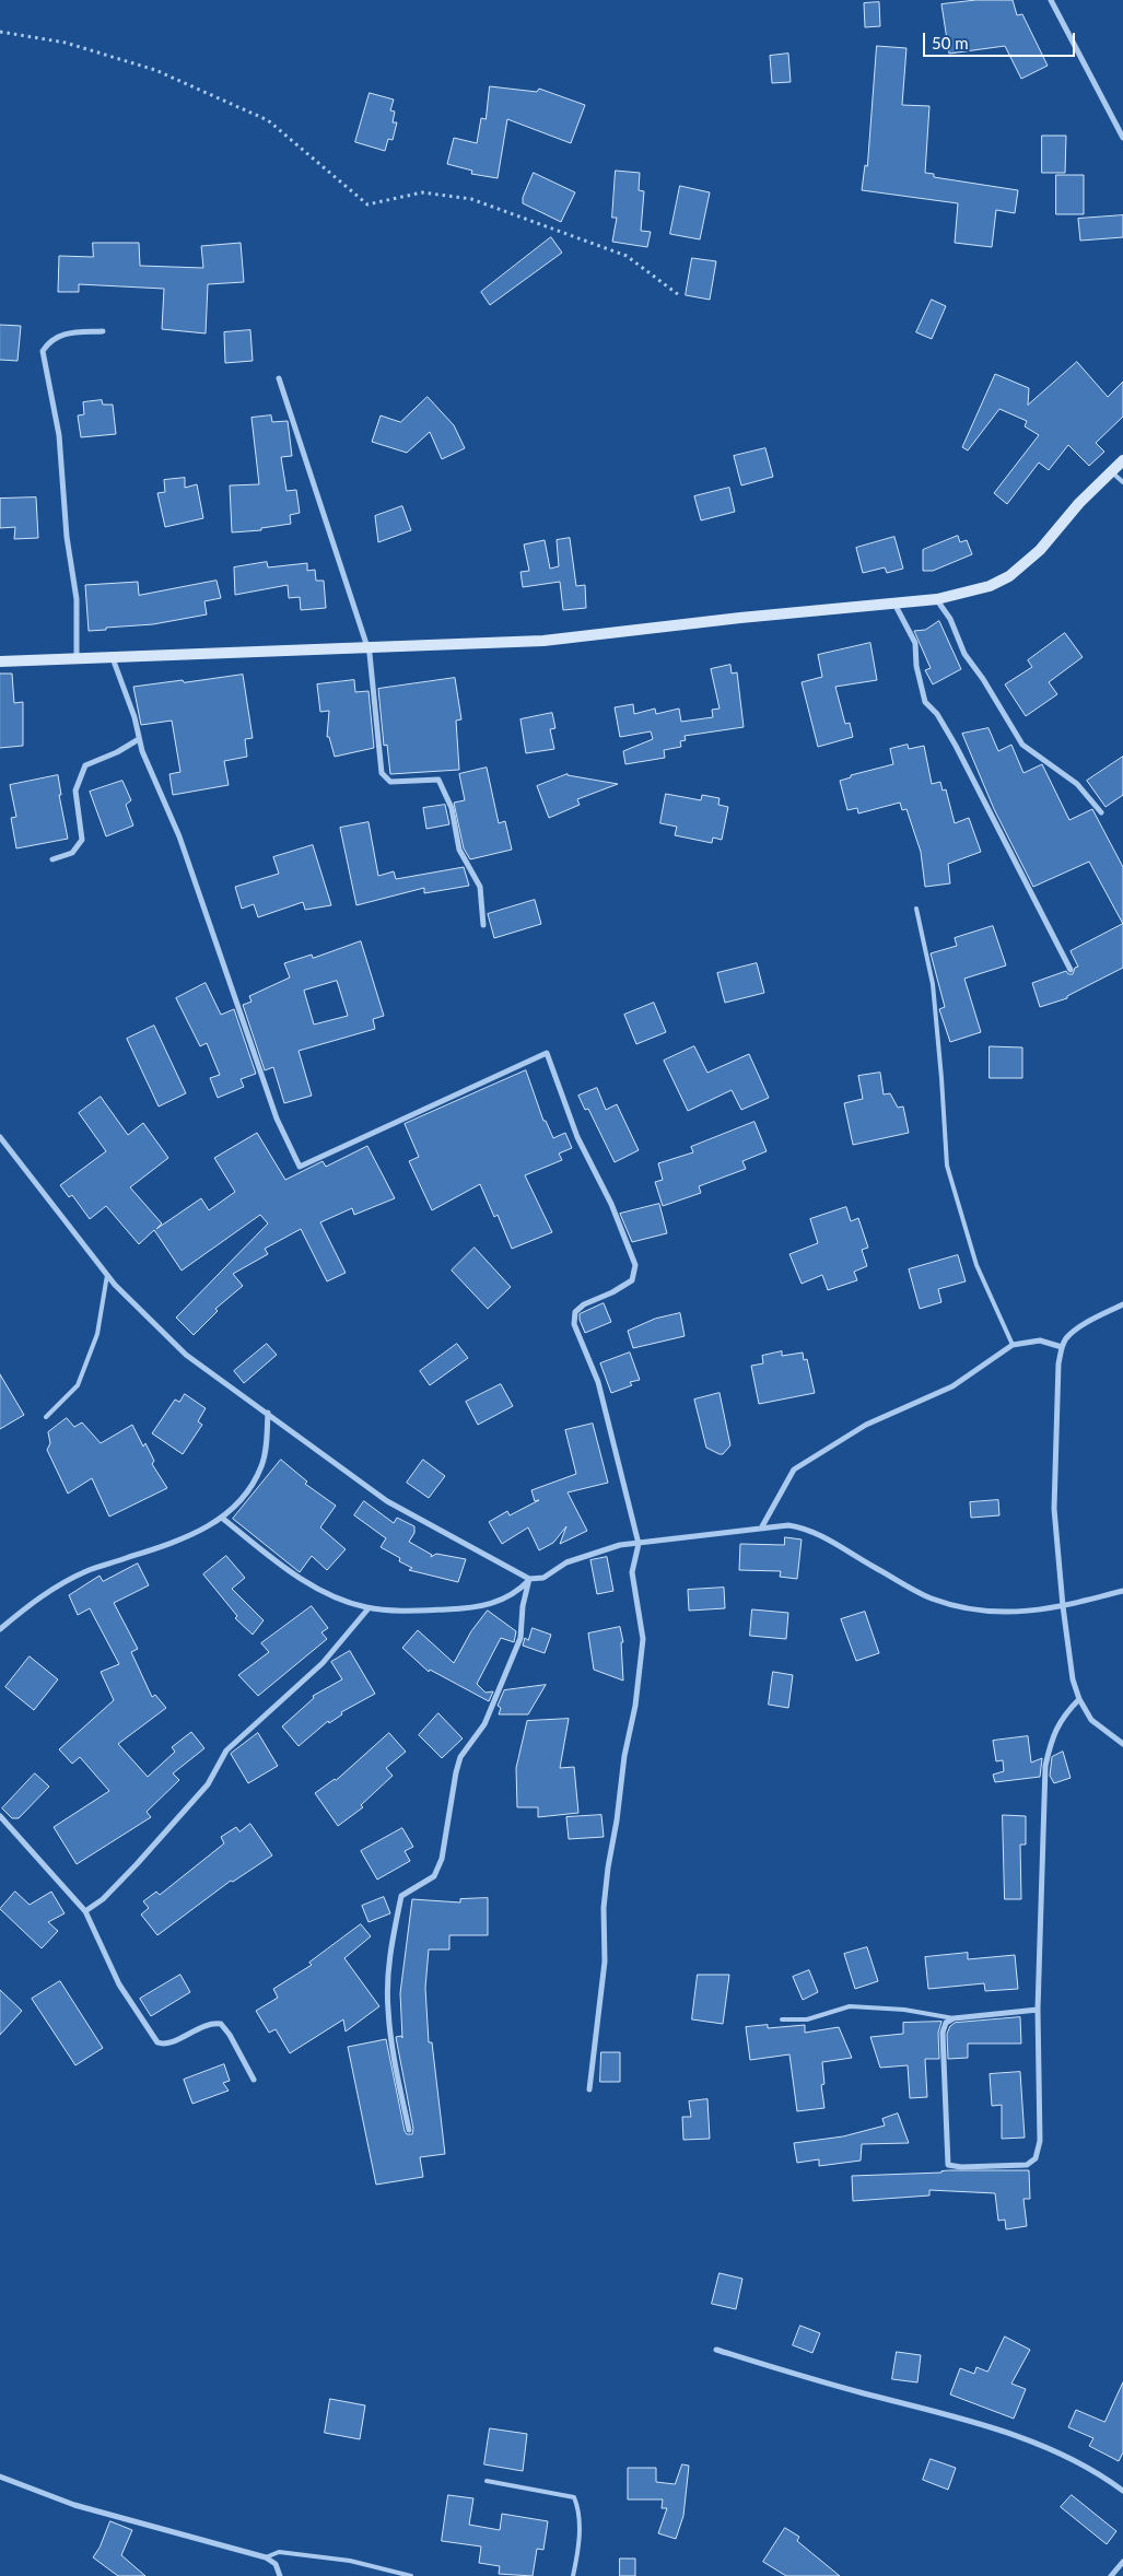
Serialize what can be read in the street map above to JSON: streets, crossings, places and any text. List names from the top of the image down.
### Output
{
  "scale_bar": "50 m"
}
